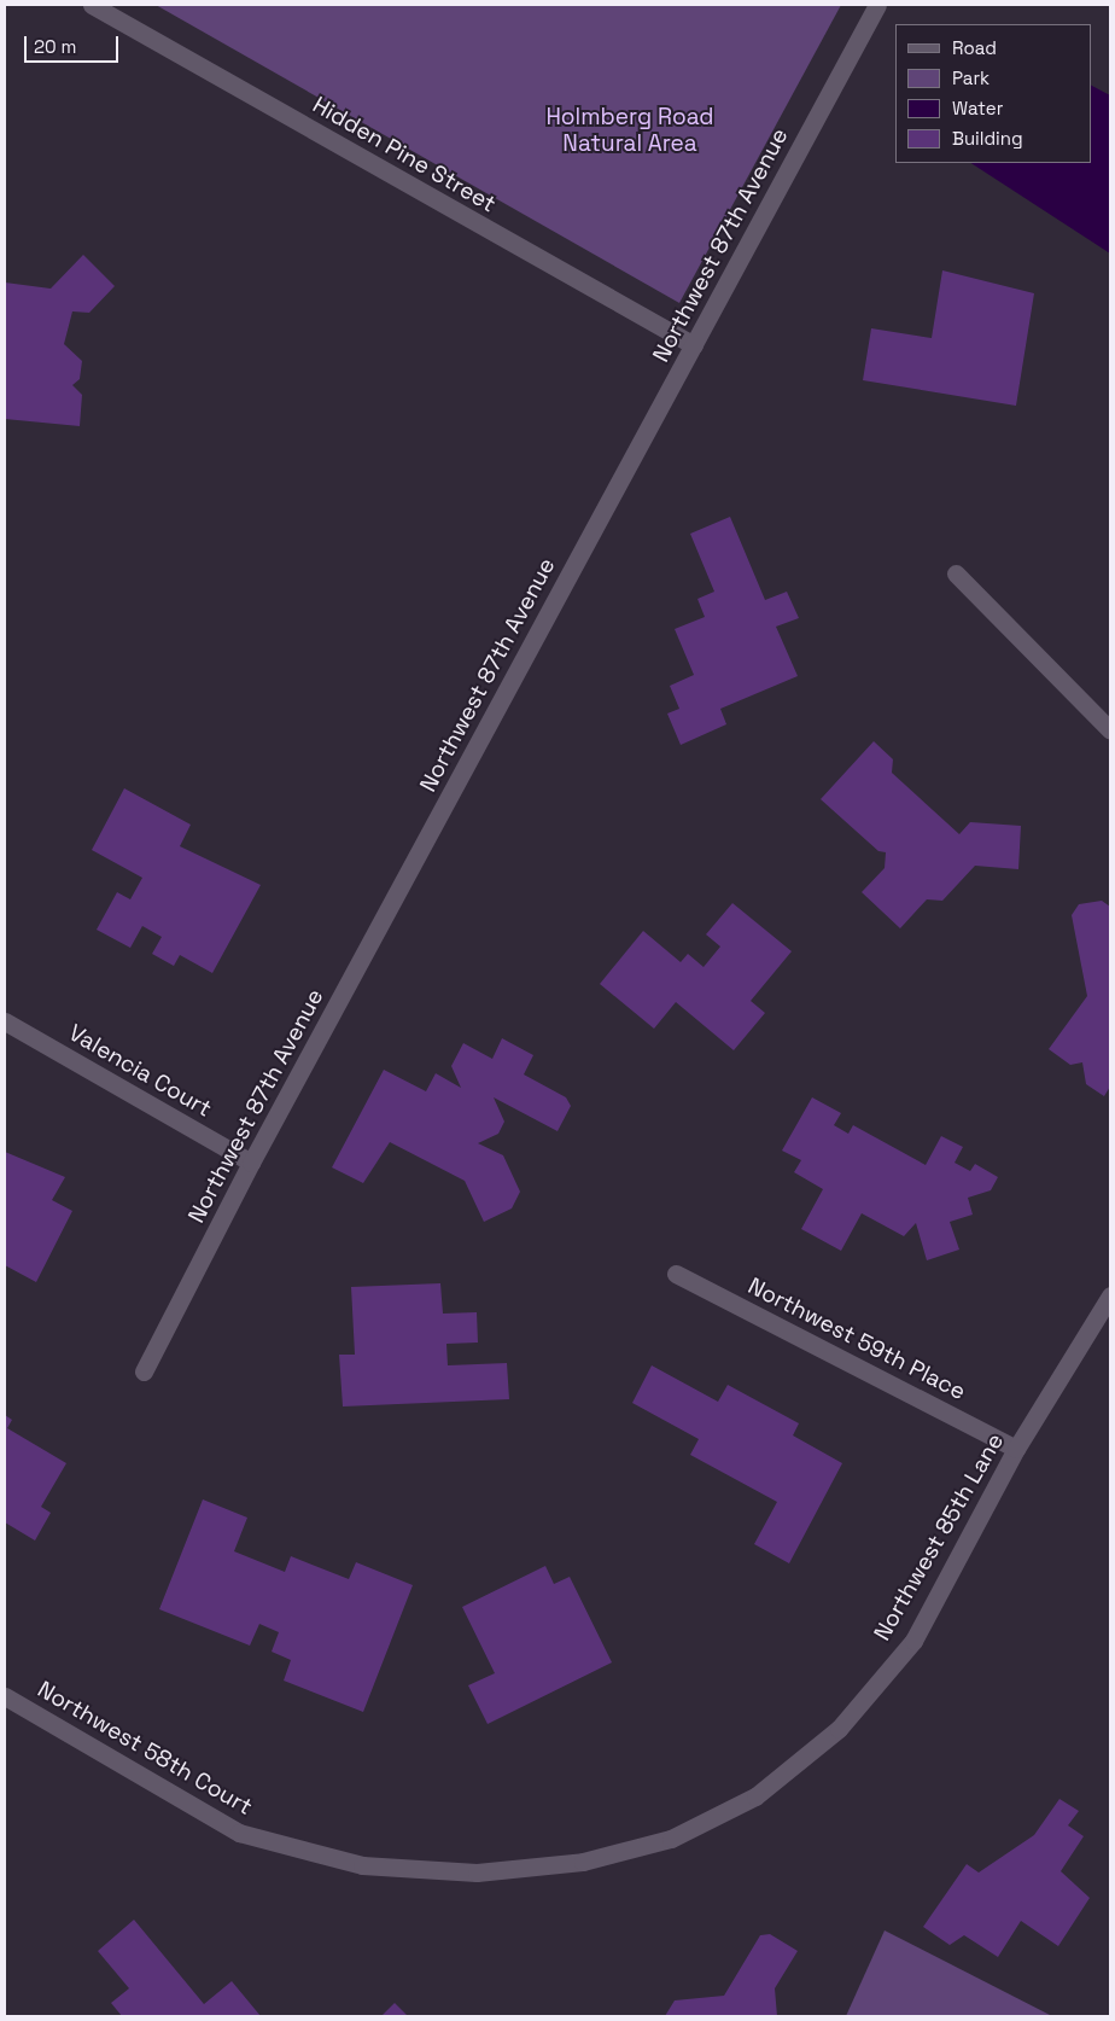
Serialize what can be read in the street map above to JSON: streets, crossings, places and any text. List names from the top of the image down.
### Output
{
  "streets": {
    "street": [
      "Hidden Pine Street",
      "Northwest 87th Avenue",
      "Valencia Court",
      "Northwest 59th Place",
      "Northwest 85th Lane",
      "Northwest 58th Court"
    ]
  },
  "crossings": [
    ["Hidden Pine Street", "Northwest 87th Avenue"],
    ["Northwest 87th Avenue", "Valencia Court"],
    ["Northwest 59th Place", "Northwest 85th Lane"],
    ["Northwest 85th Lane", "Northwest 58th Court"]
  ],
  "parks": ["Holmberg Road Natural Area"],
  "legend": [
    "Road",
    "Park",
    "Water",
    "Building"
  ],
  "scale_bar": "20 m"
}
